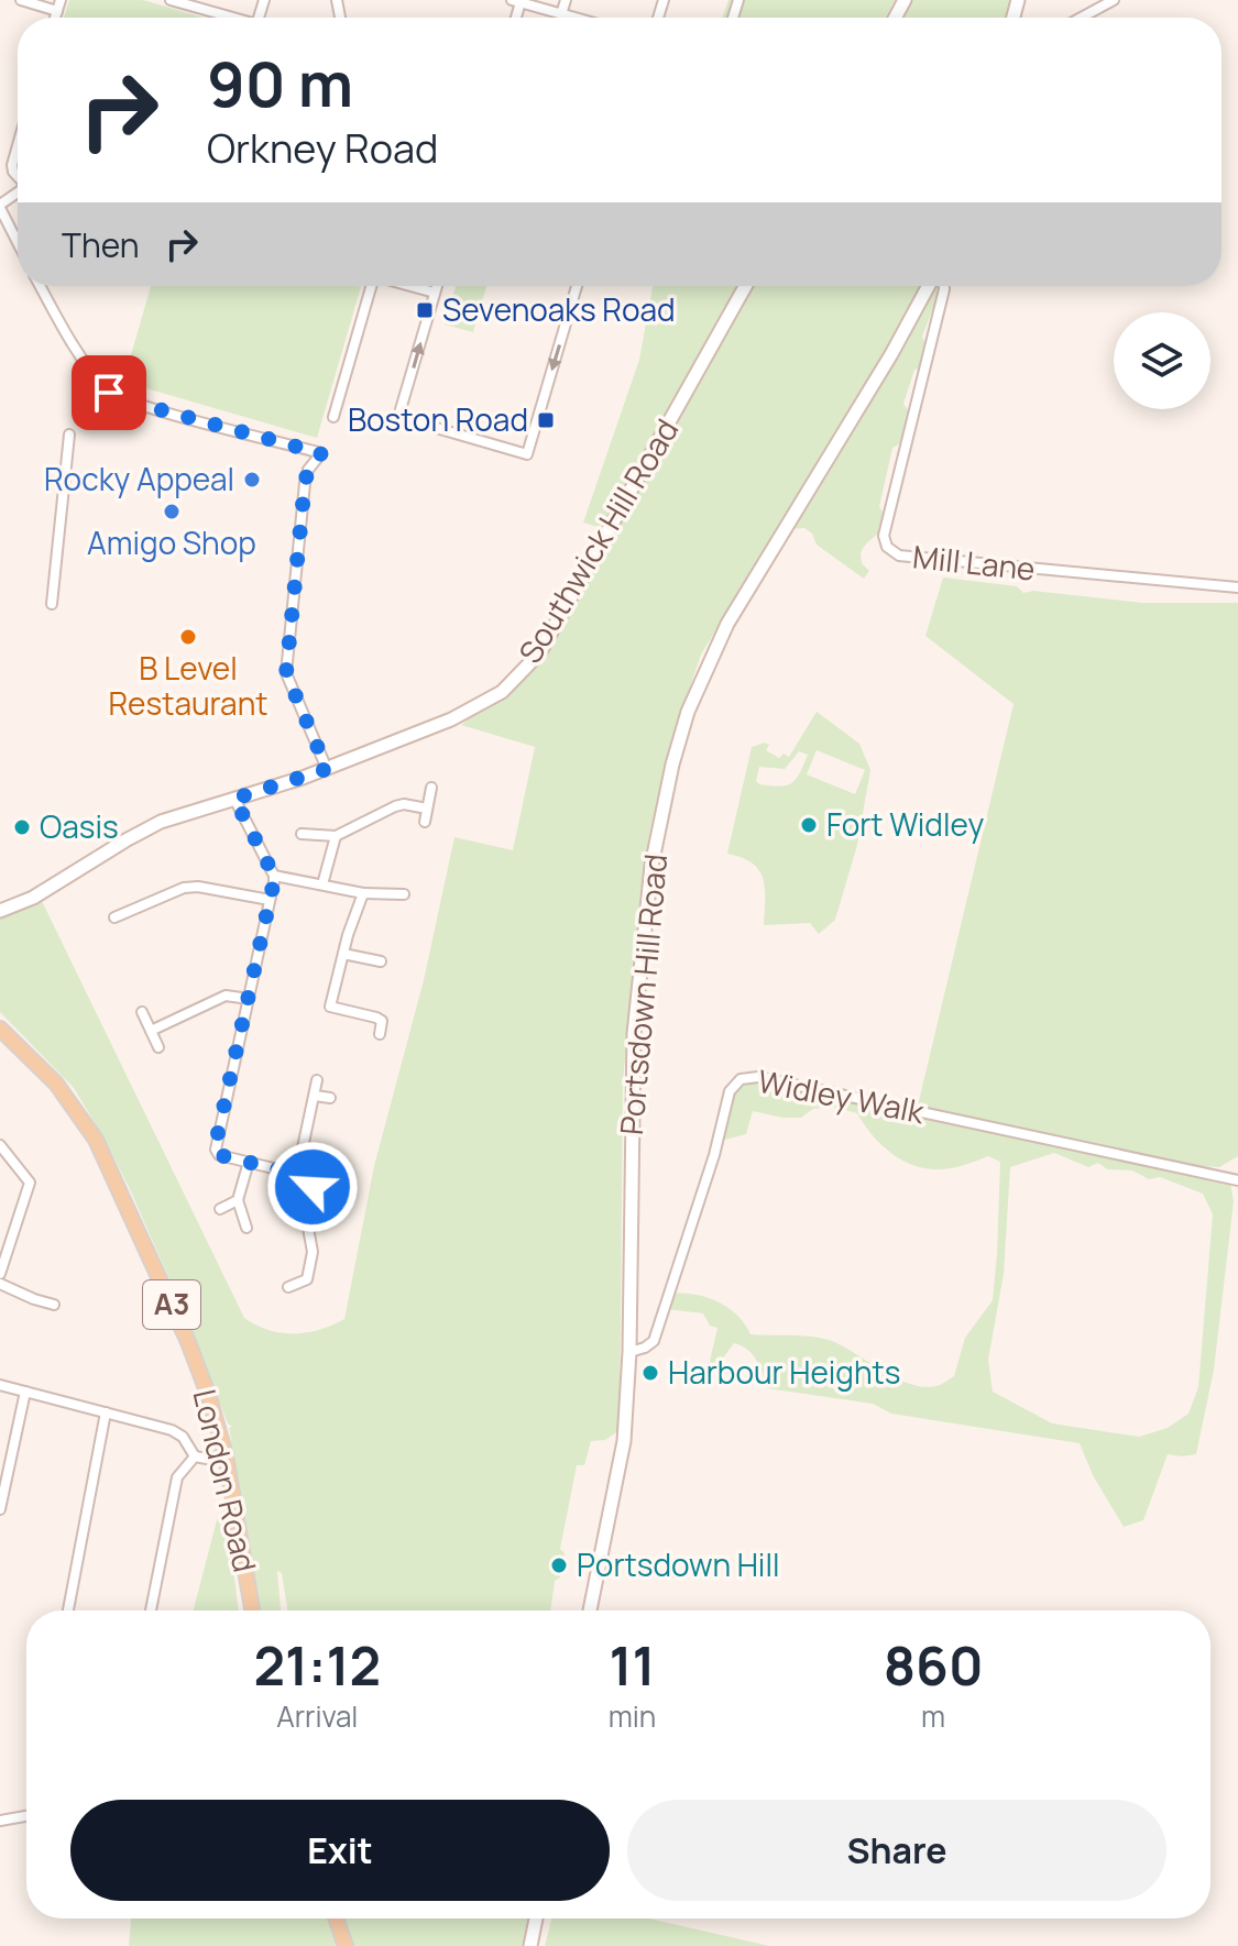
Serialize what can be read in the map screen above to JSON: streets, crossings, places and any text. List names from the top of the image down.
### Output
{
  "streets": {
    "main road": [
      "Southwick Hill Road",
      "Portsdown Hill Road",
      "A3",
      "London Road"
    ],
    "street": ["Mill Lane", "Widley Walk"]
  },
  "crossings": [
    ["Portsdown Hill Road", "Widley Walk"]
  ],
  "places": {
    "transit": ["Sevenoaks Road", "Boston Road"],
    "other": [
      "Rocky Appeal",
      "Amigo Shop",
      "B Level Restaurant",
      "Fort Widley",
      "Oasis",
      "Harbour Heights",
      "Portsdown Hill"
    ]
  },
  "page": {
    "turn": ["90 m", "Orkney Road"],
    "then": "Then",
    "eta": [
      "21:12",
      "Arrival",
      "11",
      "min",
      "860",
      "m"
    ],
    "buttons": ["Exit", "Share"]
  }
}
